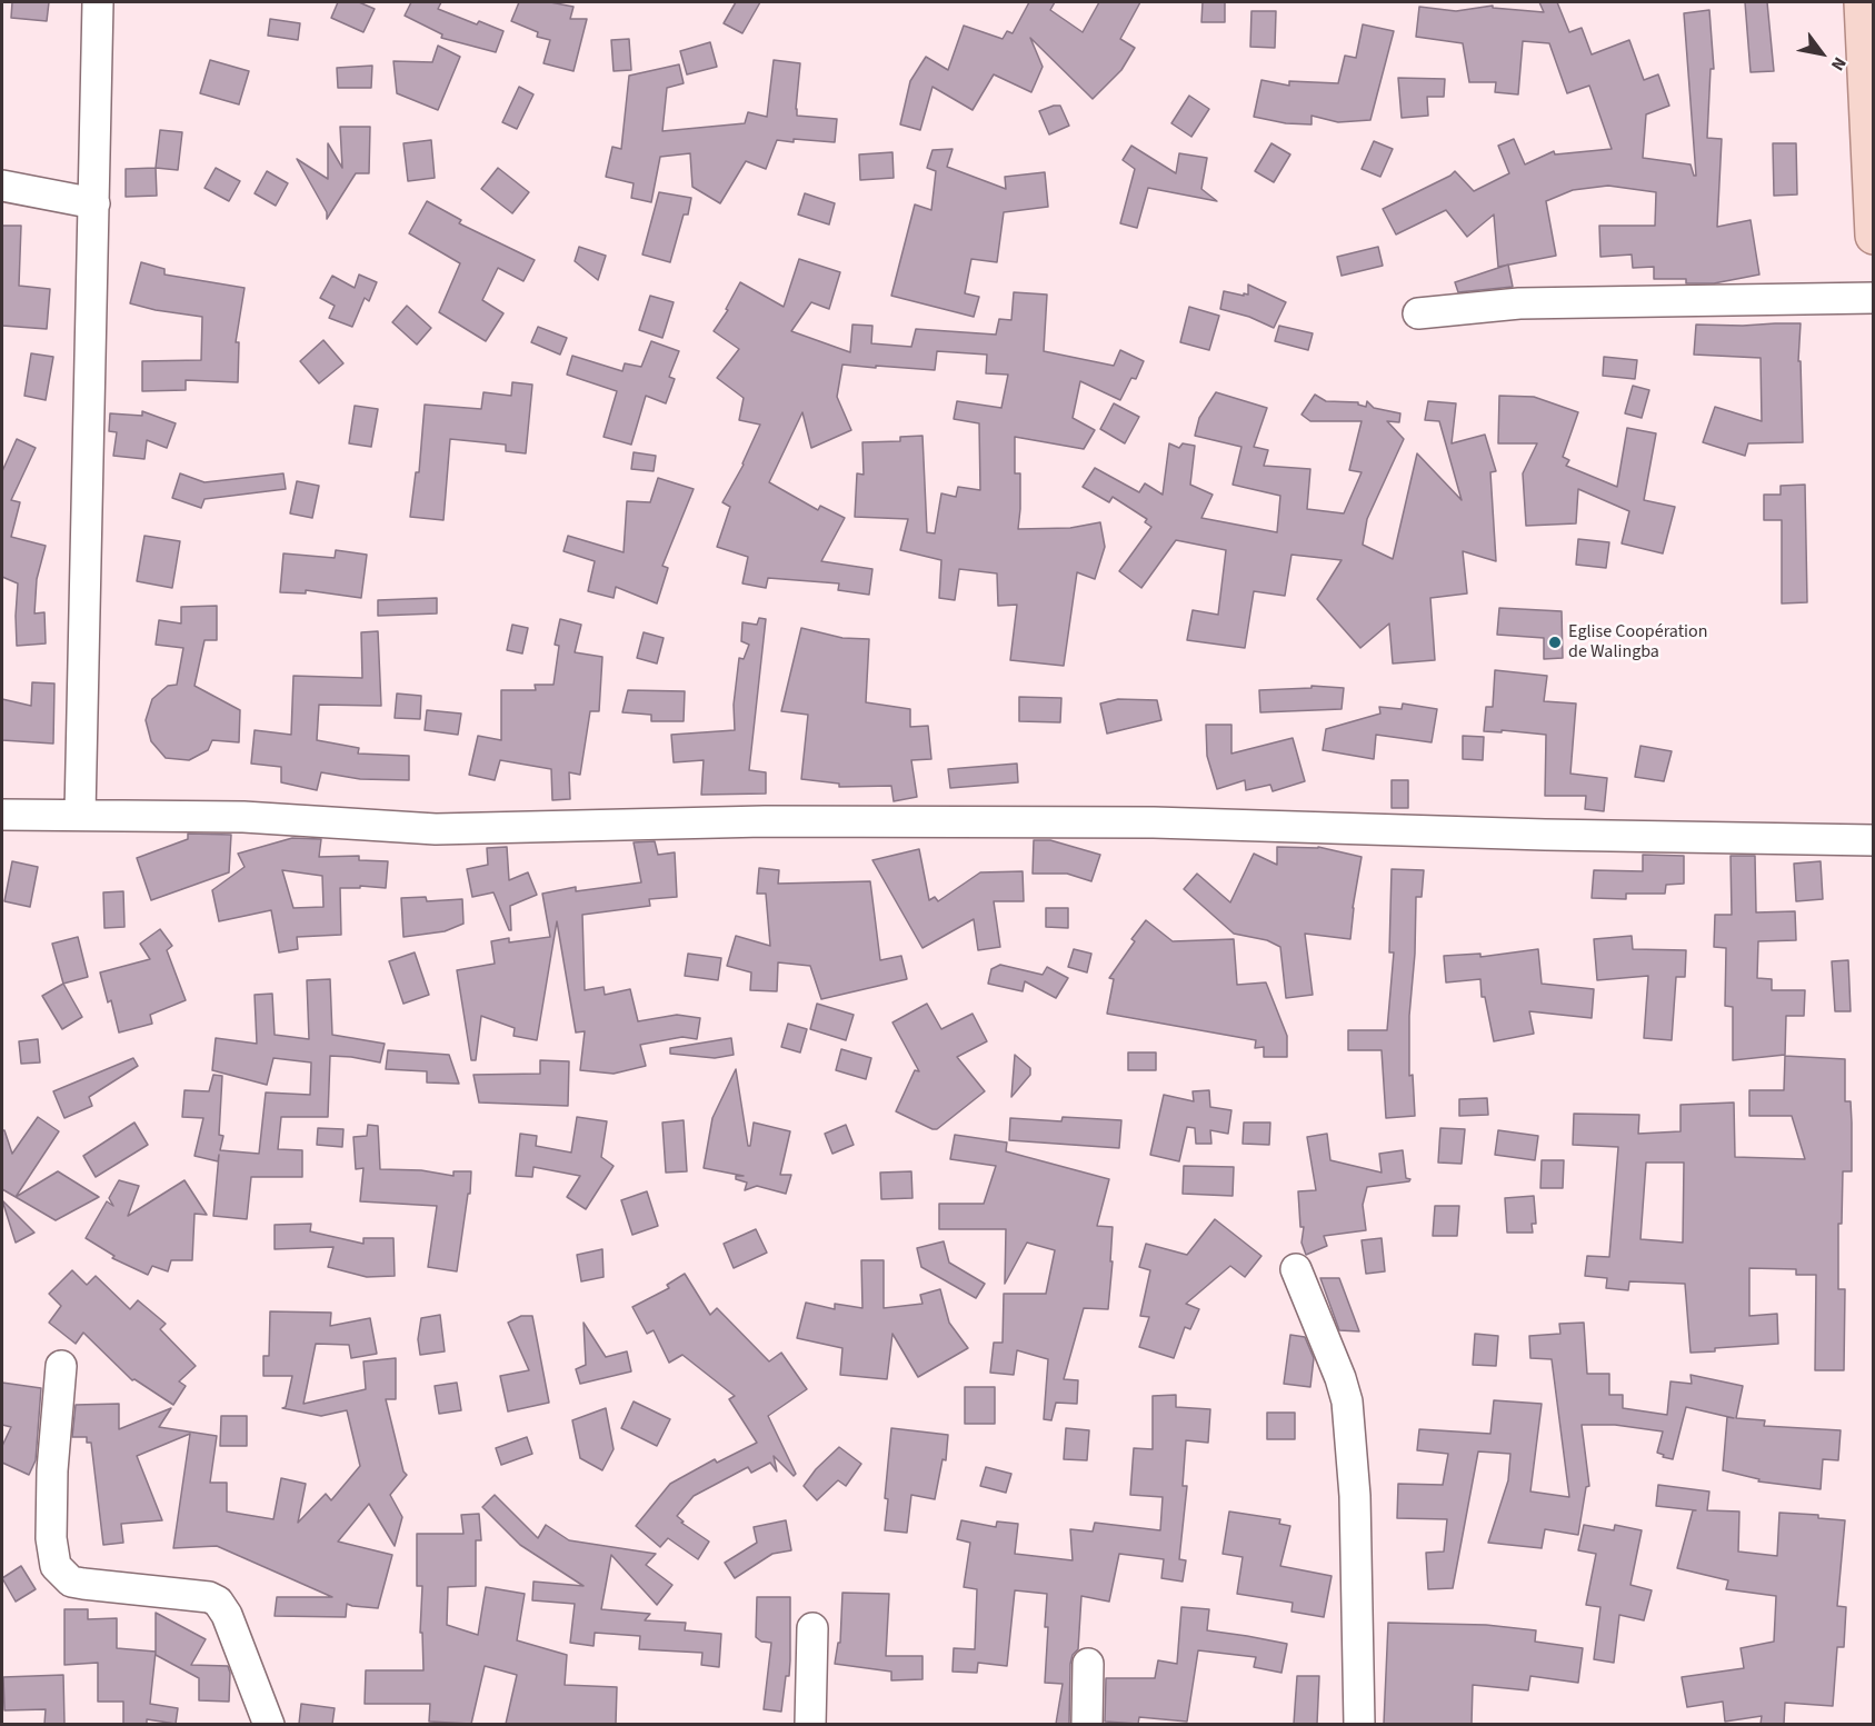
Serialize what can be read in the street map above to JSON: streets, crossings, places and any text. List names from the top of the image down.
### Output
{
  "places": ["Eglise Coopération de Walingba"],
  "north": "bottom right"
}
